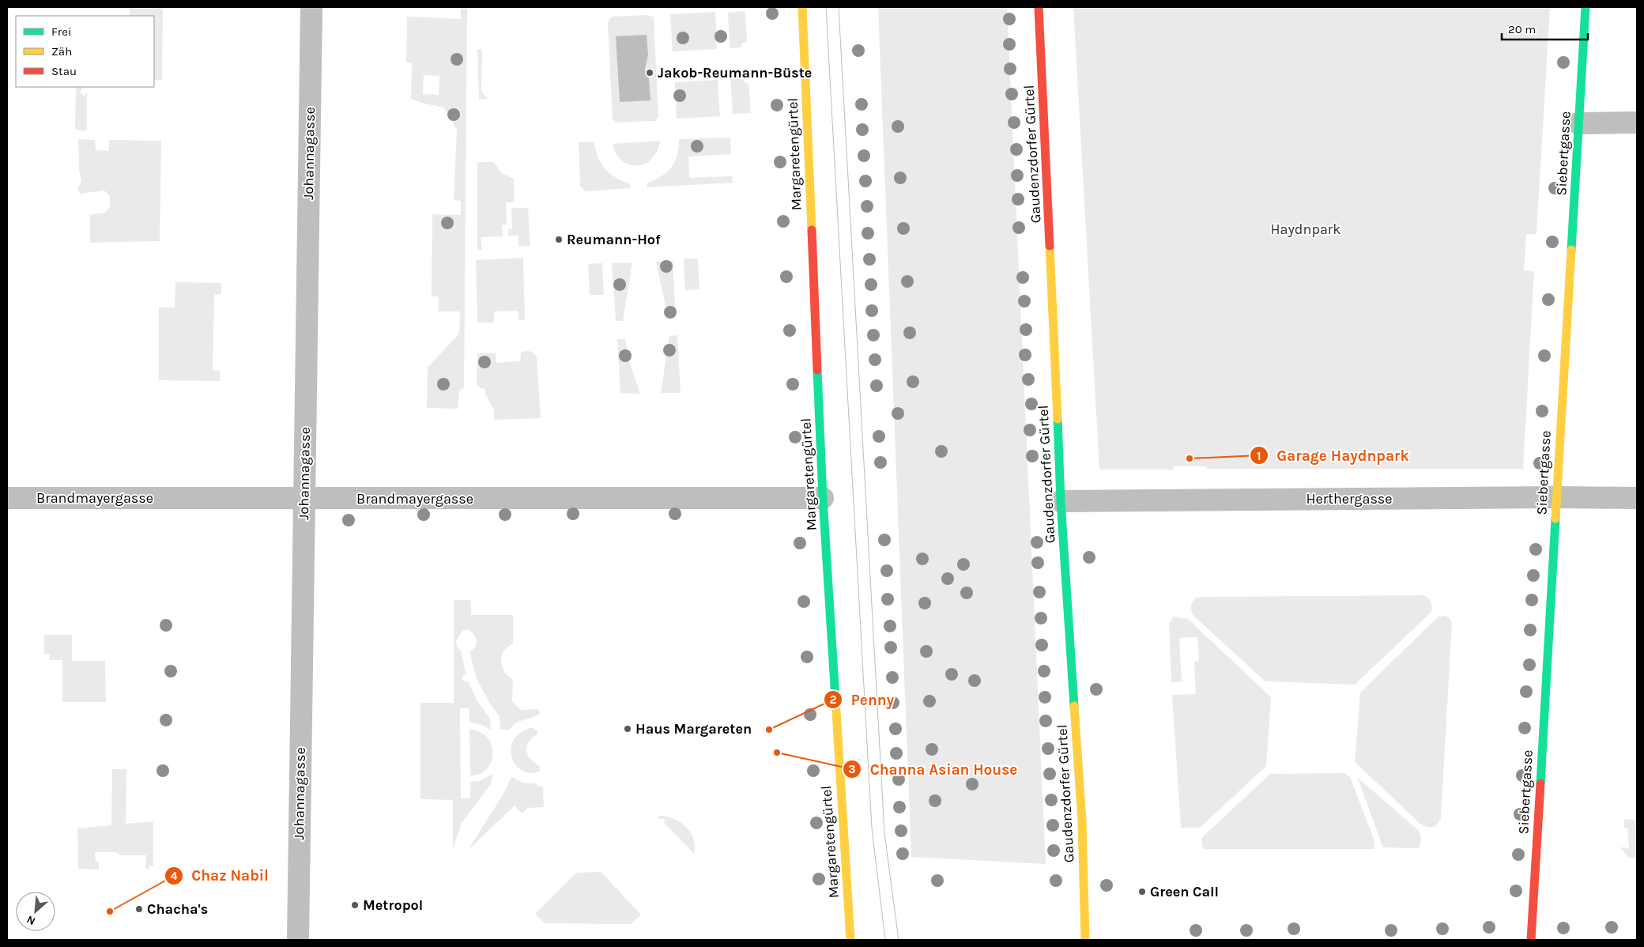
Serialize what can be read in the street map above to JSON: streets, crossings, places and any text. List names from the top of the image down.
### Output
{
  "streets": {
    "main road": ["Siebertgasse", "Margaretengürtel", "Gaudenzdorfer Gürtel"],
    "street": ["Johannagasse", "Brandmayergasse", "Herthergasse"]
  },
  "crossings": [
    ["Johannagasse", "Brandmayergasse"],
    ["Siebertgasse", "Herthergasse"],
    ["Margaretengürtel", "Brandmayergasse"],
    ["Gaudenzdorfer Gürtel", "Herthergasse"]
  ],
  "parks": ["Haydnpark"],
  "places": [
    "Jakob-Reumann-Büste",
    "Reumann-Hof",
    "Garage Haydnpark",
    "Haus Margareten",
    "Penny",
    "Channa Asian House",
    "Green Call",
    "Metropol",
    "Chacha's",
    "Chaz Nabil"
  ],
  "legend": ["Frei", "Zäh", "Stau"],
  "scale_bar": "20 m",
  "north": "bottom left"
}
